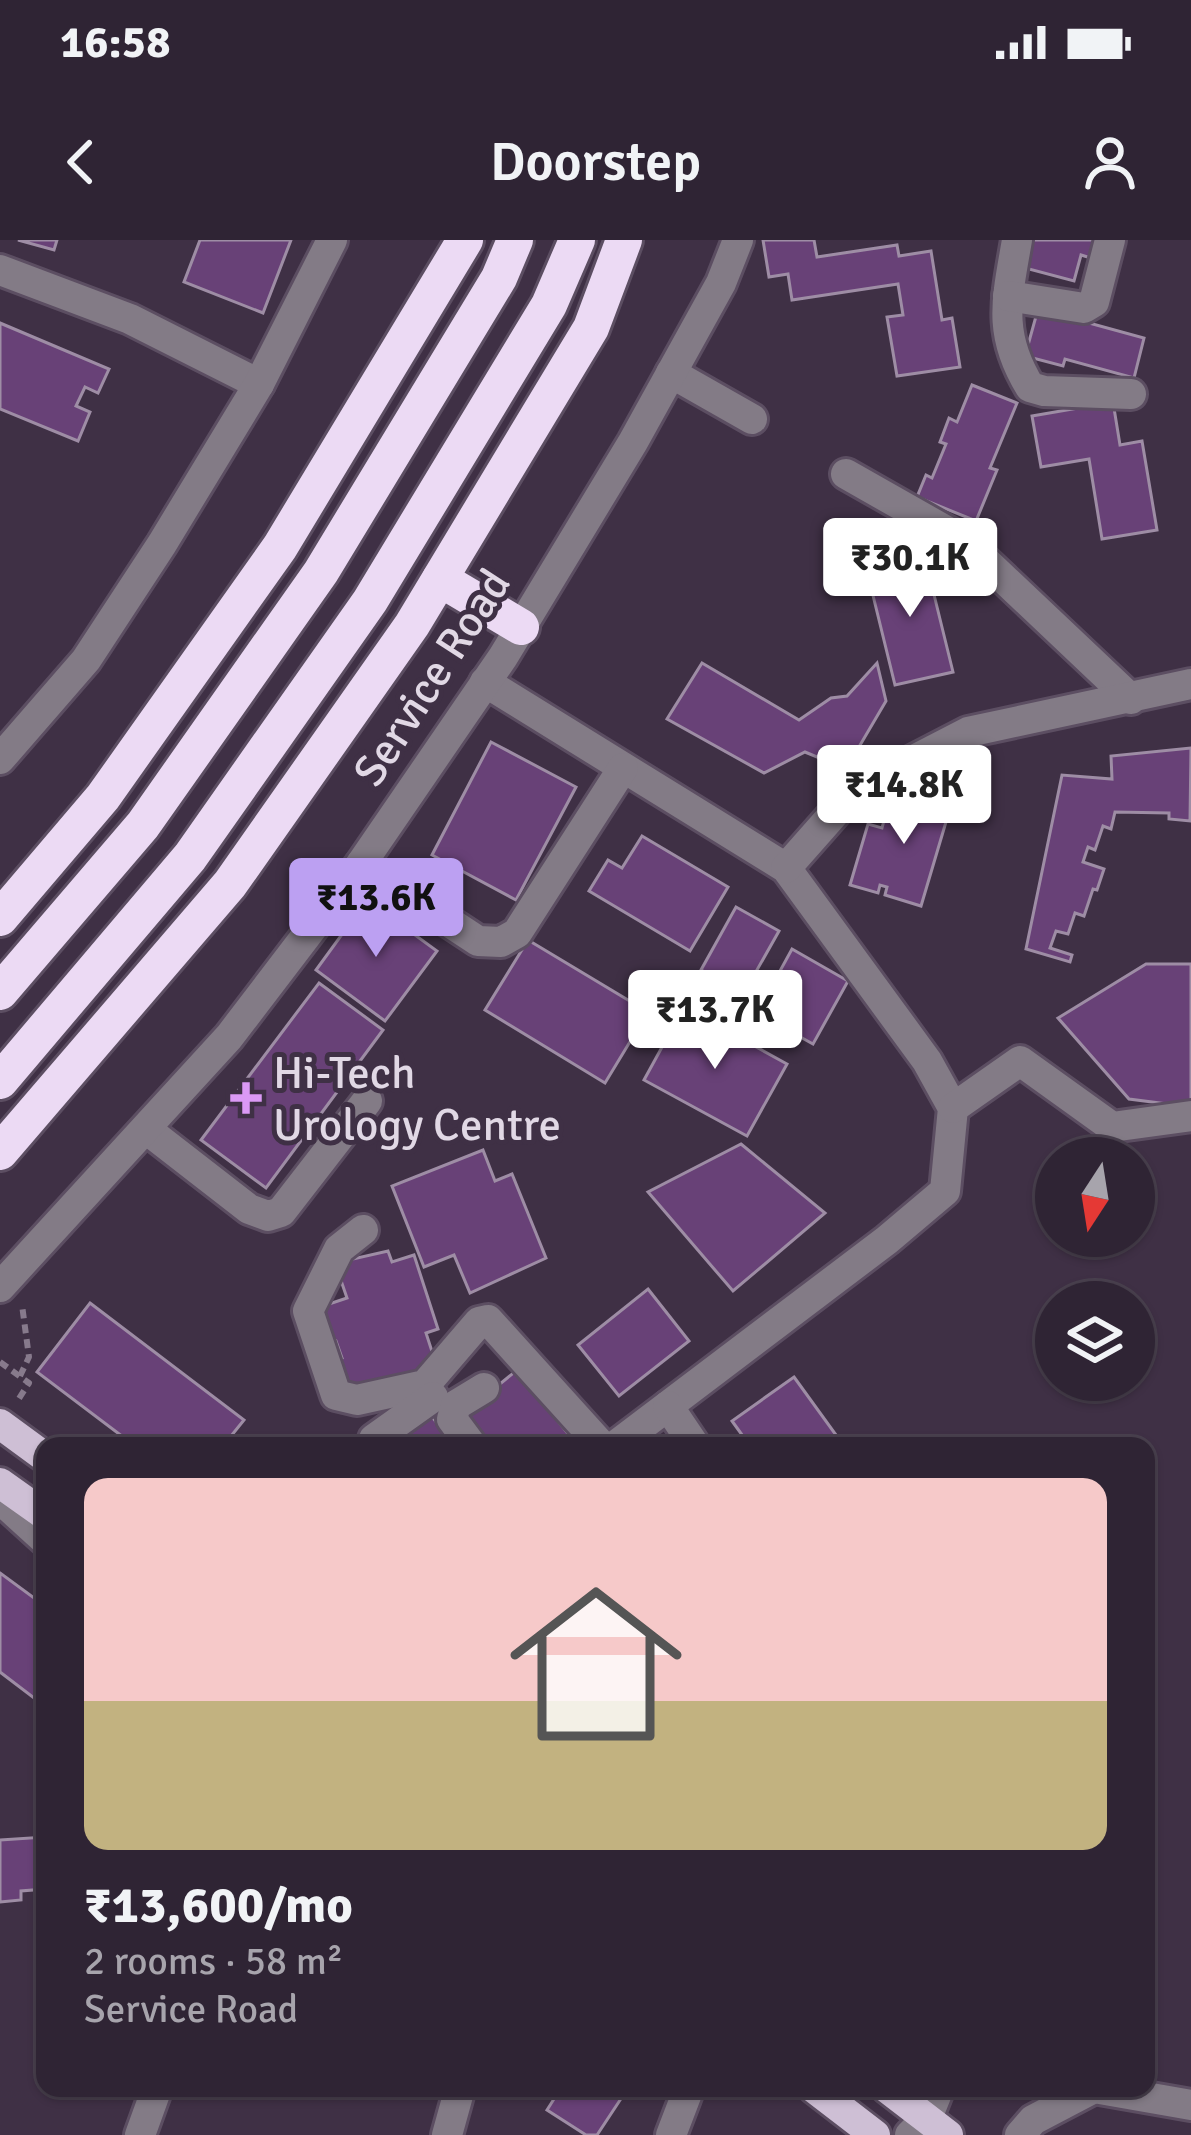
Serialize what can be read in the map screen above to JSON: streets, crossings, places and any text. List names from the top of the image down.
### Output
{
  "streets": {
    "street": ["Service Road"]
  },
  "places": {
    "health": ["Hi-Tech Urology Centre"]
  },
  "north": "bottom",
  "page": {
    "status": "16:58",
    "header": "Doorstep",
    "price": [
      "₹30.1K",
      "₹14.8K",
      "₹13.6K",
      "₹13.7K"
    ],
    "list": [
      {
        "name": "₹13,600/mo",
        "note": "2 rooms · 58 m² · Service Road"
      }
    ]
  }
}
